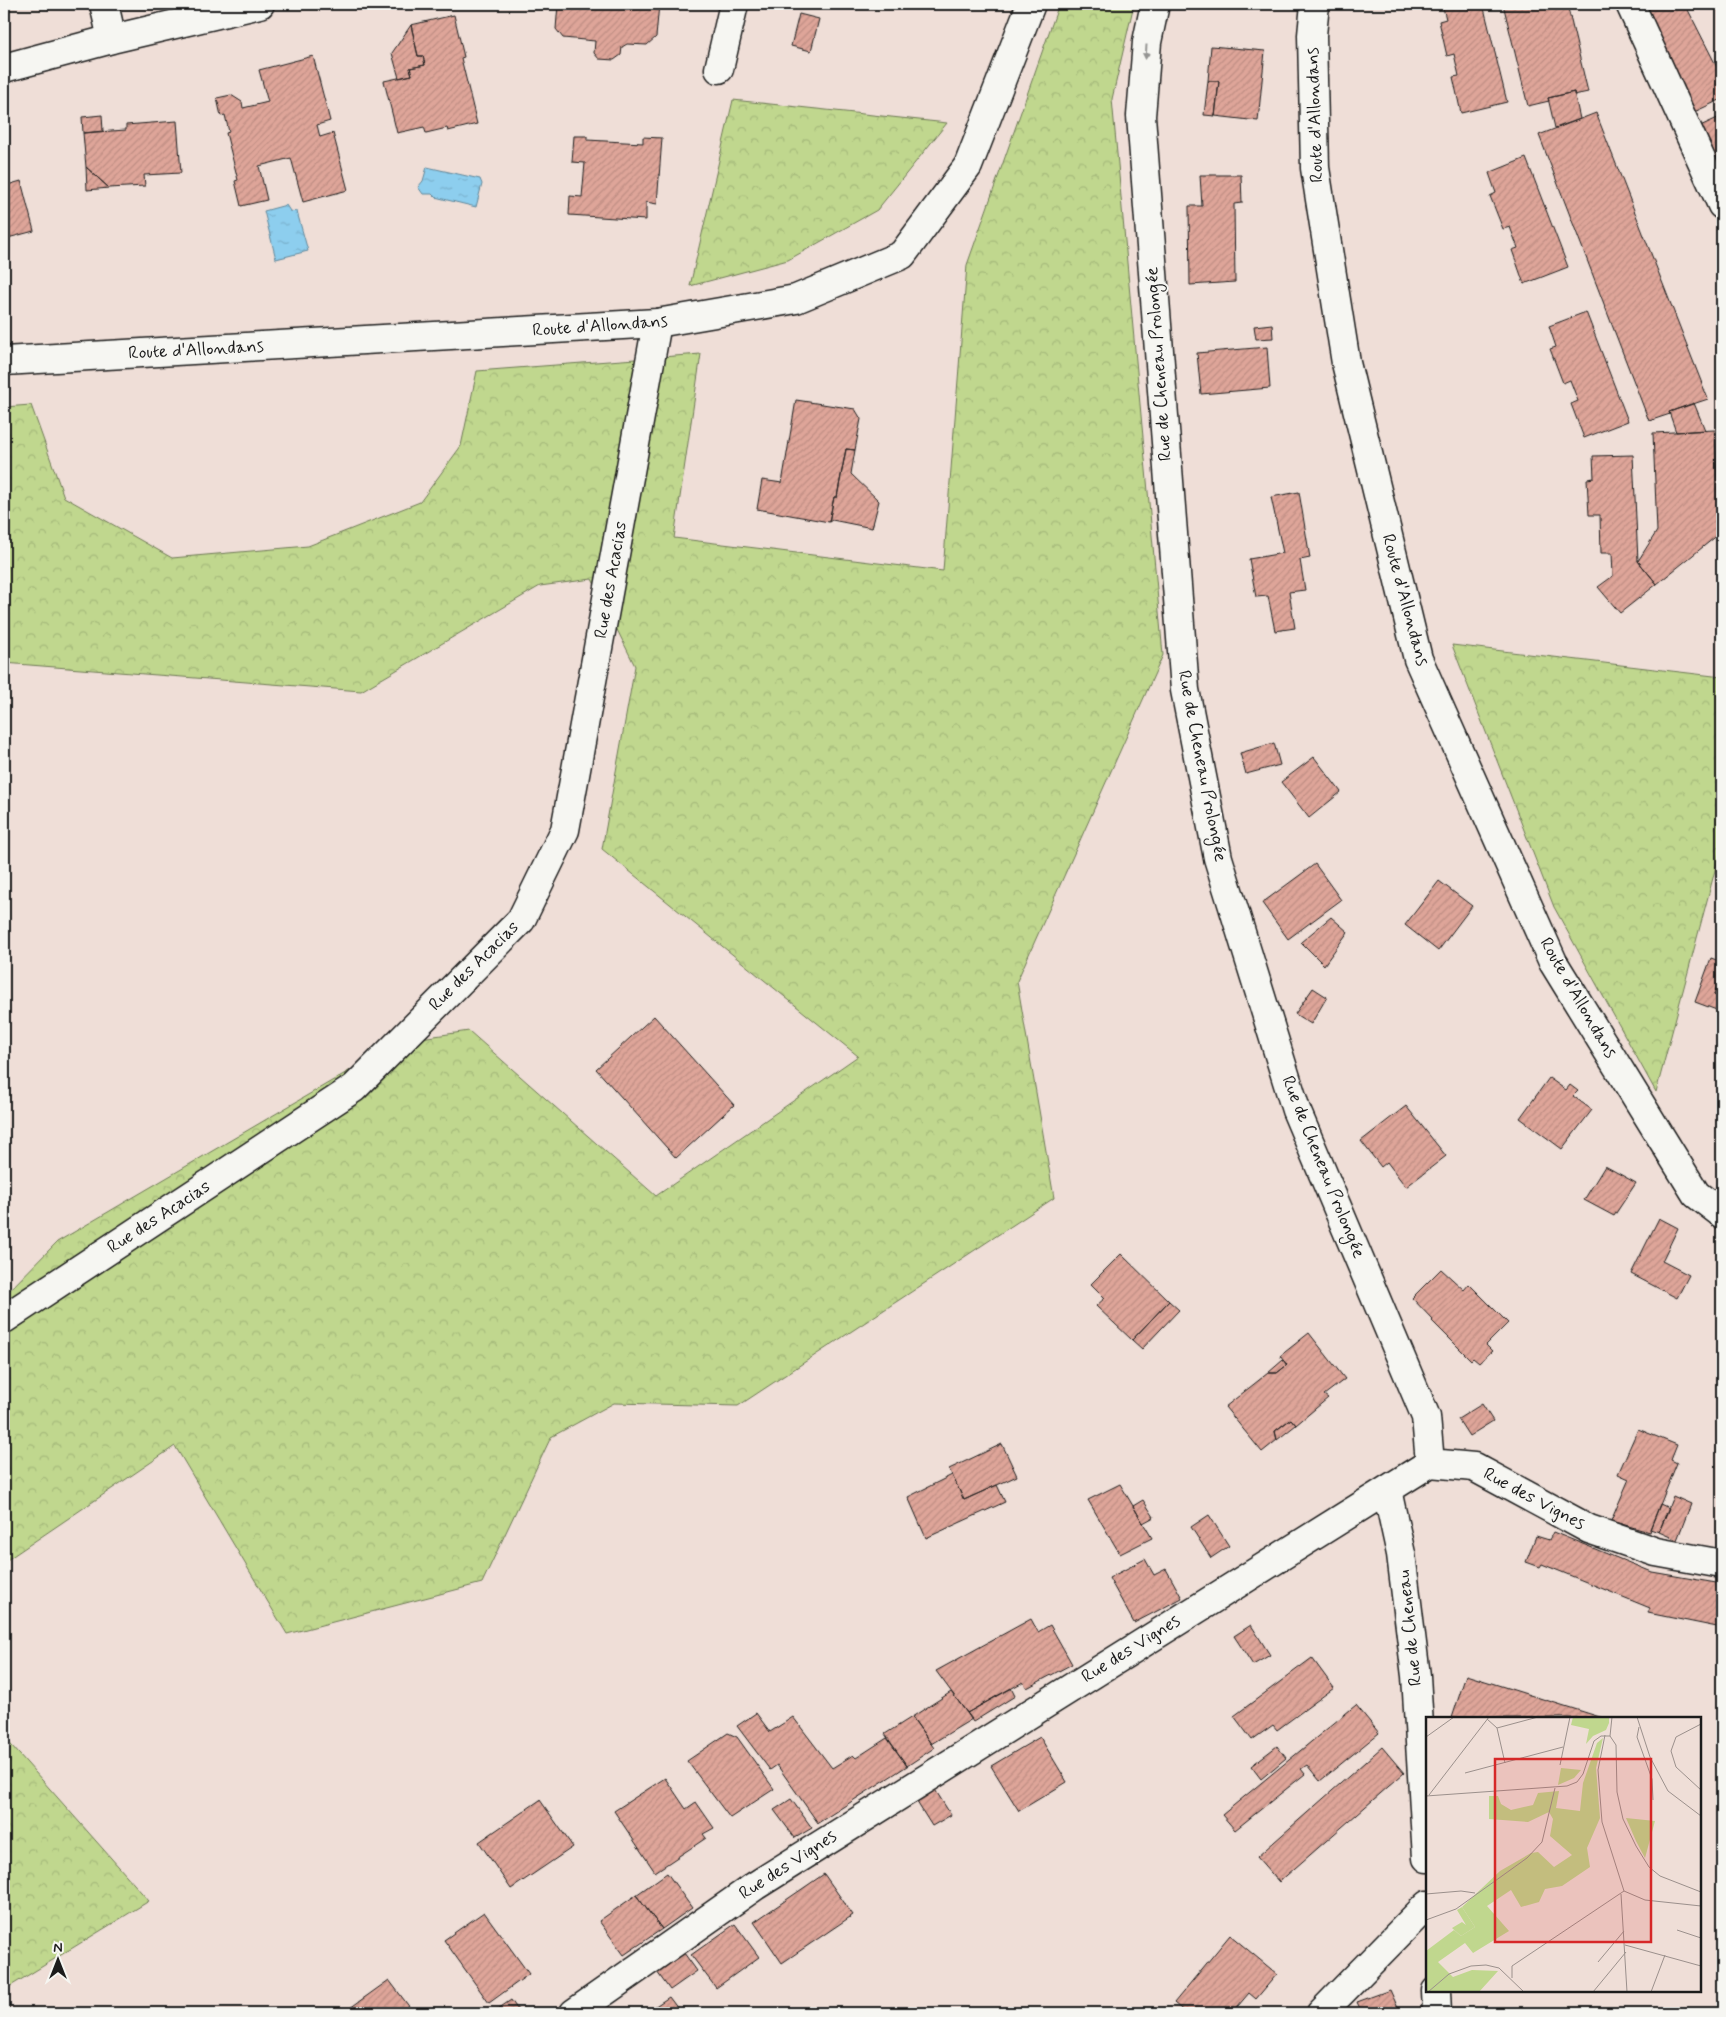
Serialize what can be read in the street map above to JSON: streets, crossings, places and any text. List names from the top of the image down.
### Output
{
  "streets": {
    "street": [
      "Route d'Allondans",
      "Rue de Cheneau Prolongée",
      "Rue des Acacias",
      "Rue des Vignes",
      "Rue de Cheneau"
    ]
  },
  "crossings": [
    ["Route d'Allondans", "Rue des Acacias"],
    ["Rue de Cheneau Prolongée", "Rue des Vignes"],
    ["Rue des Vignes", "Rue de Cheneau"]
  ],
  "one_way": ["Rue de Cheneau Prolongée"],
  "north": "top"
}
